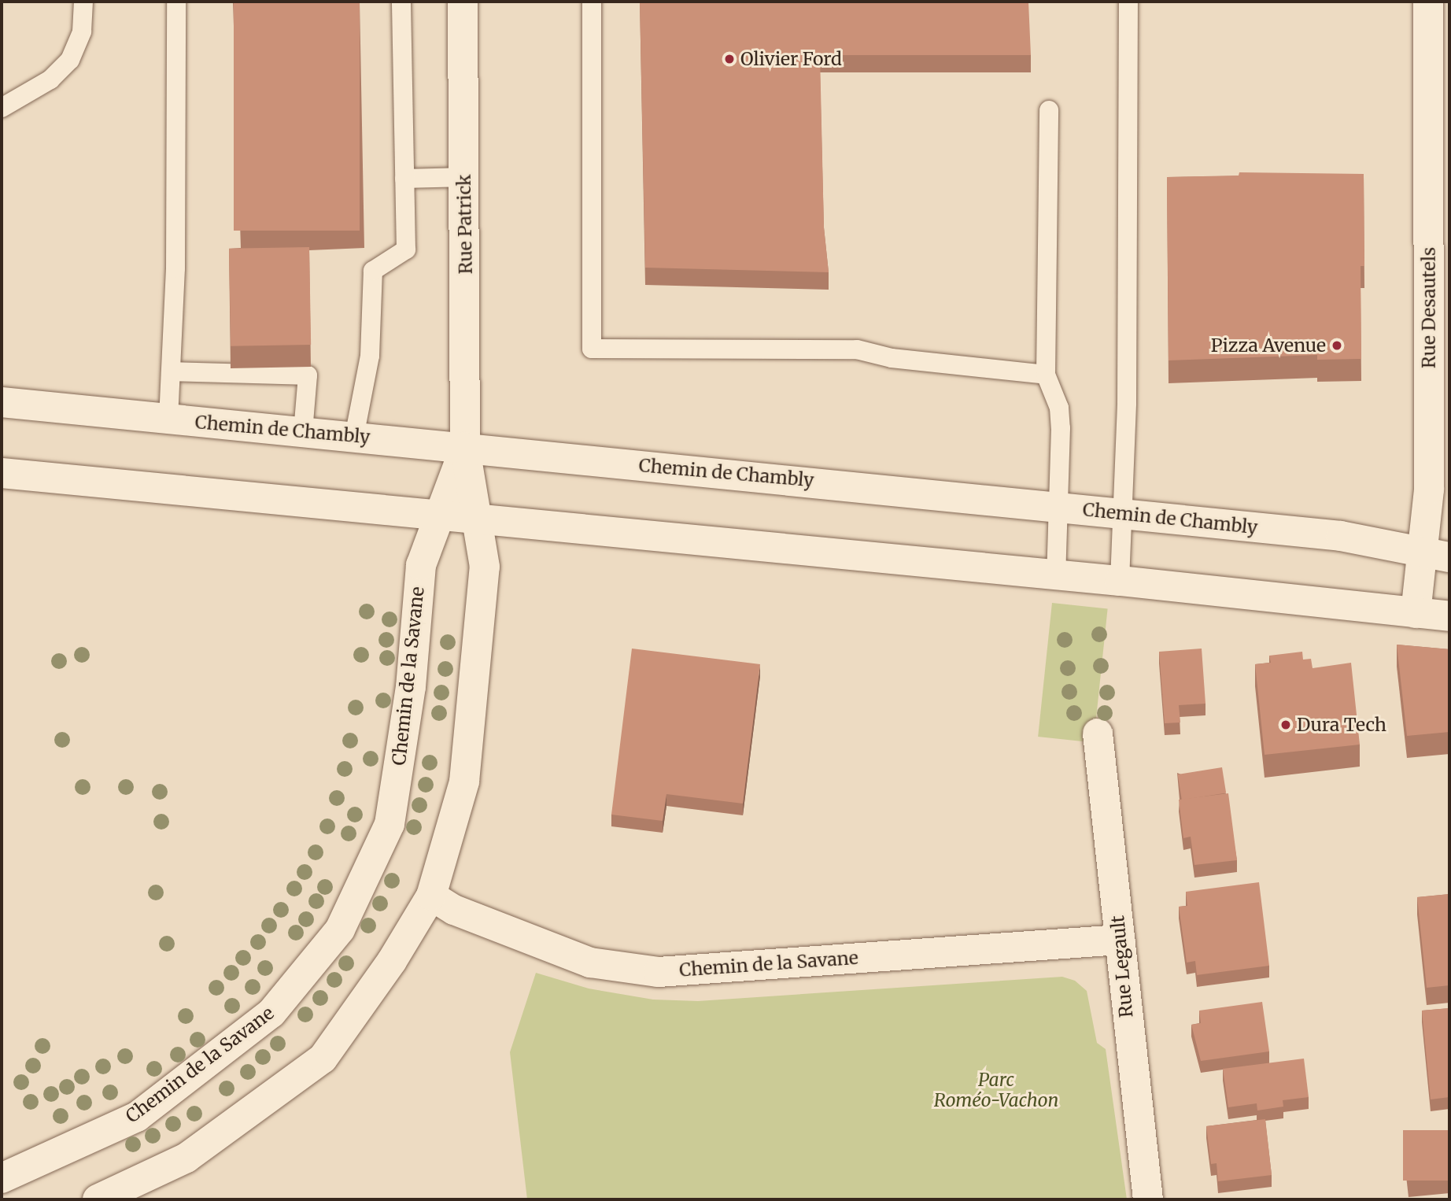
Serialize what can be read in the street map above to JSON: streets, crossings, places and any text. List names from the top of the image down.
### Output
{
  "streets": {
    "street": [
      "Rue Patrick",
      "Rue Desautels",
      "Chemin de Chambly",
      "Chemin de la Savane",
      "Rue Legault"
    ]
  },
  "crossings": [
    ["Rue Patrick", "Chemin de Chambly"],
    ["Rue Patrick", "Chemin de la Savane"],
    ["Rue Desautels", "Chemin de Chambly"],
    ["Chemin de Chambly", "Chemin de la Savane"],
    ["Chemin de la Savane", "Rue Legault"]
  ],
  "parks": ["Parc Roméo-Vachon"],
  "places": ["Olivier Ford", "Pizza Avenue", "Dura Tech"]
}
